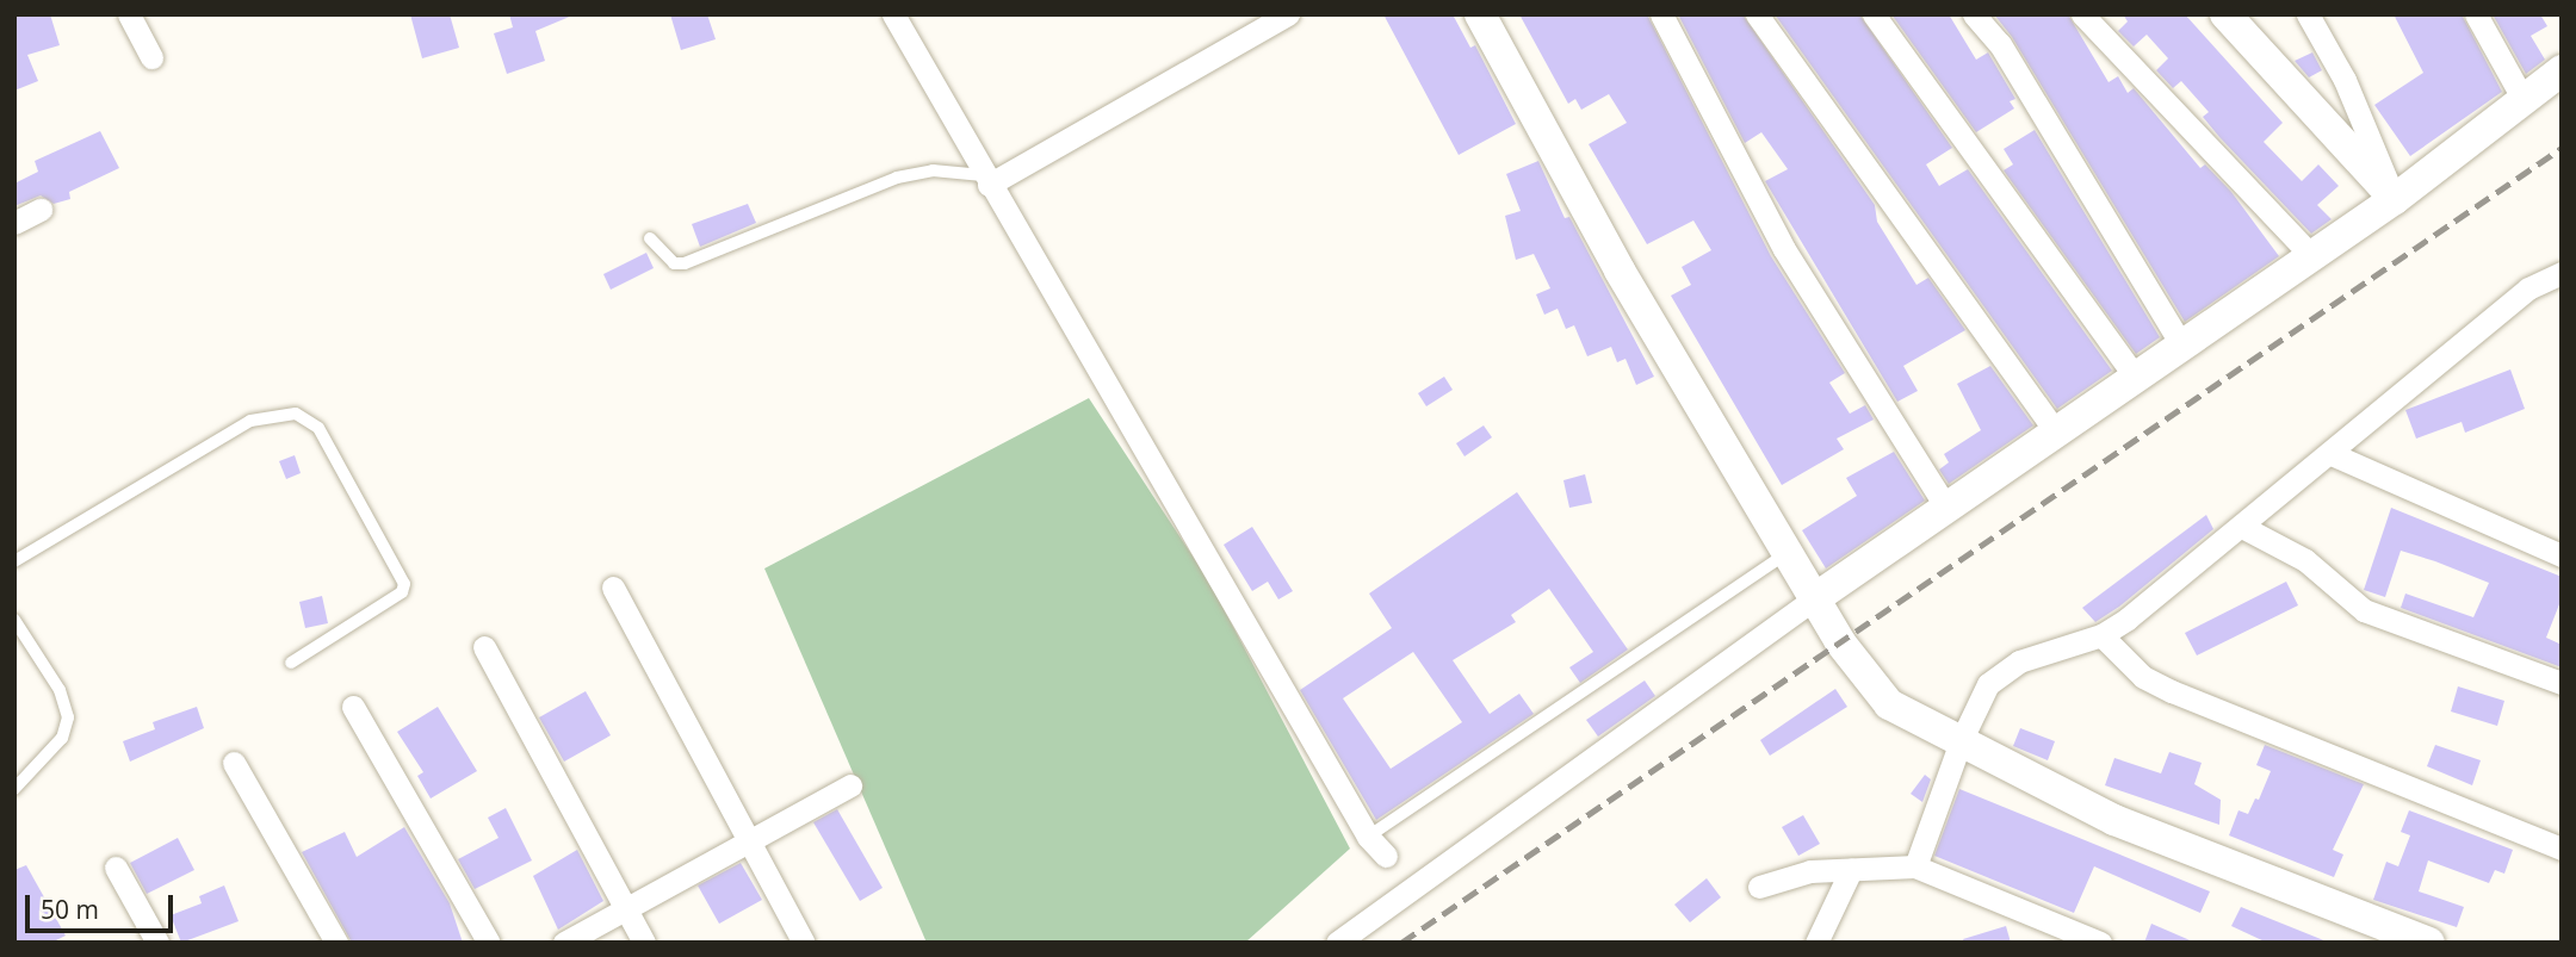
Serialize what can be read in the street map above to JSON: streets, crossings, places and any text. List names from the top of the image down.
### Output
{
  "scale_bar": "50 m"
}
